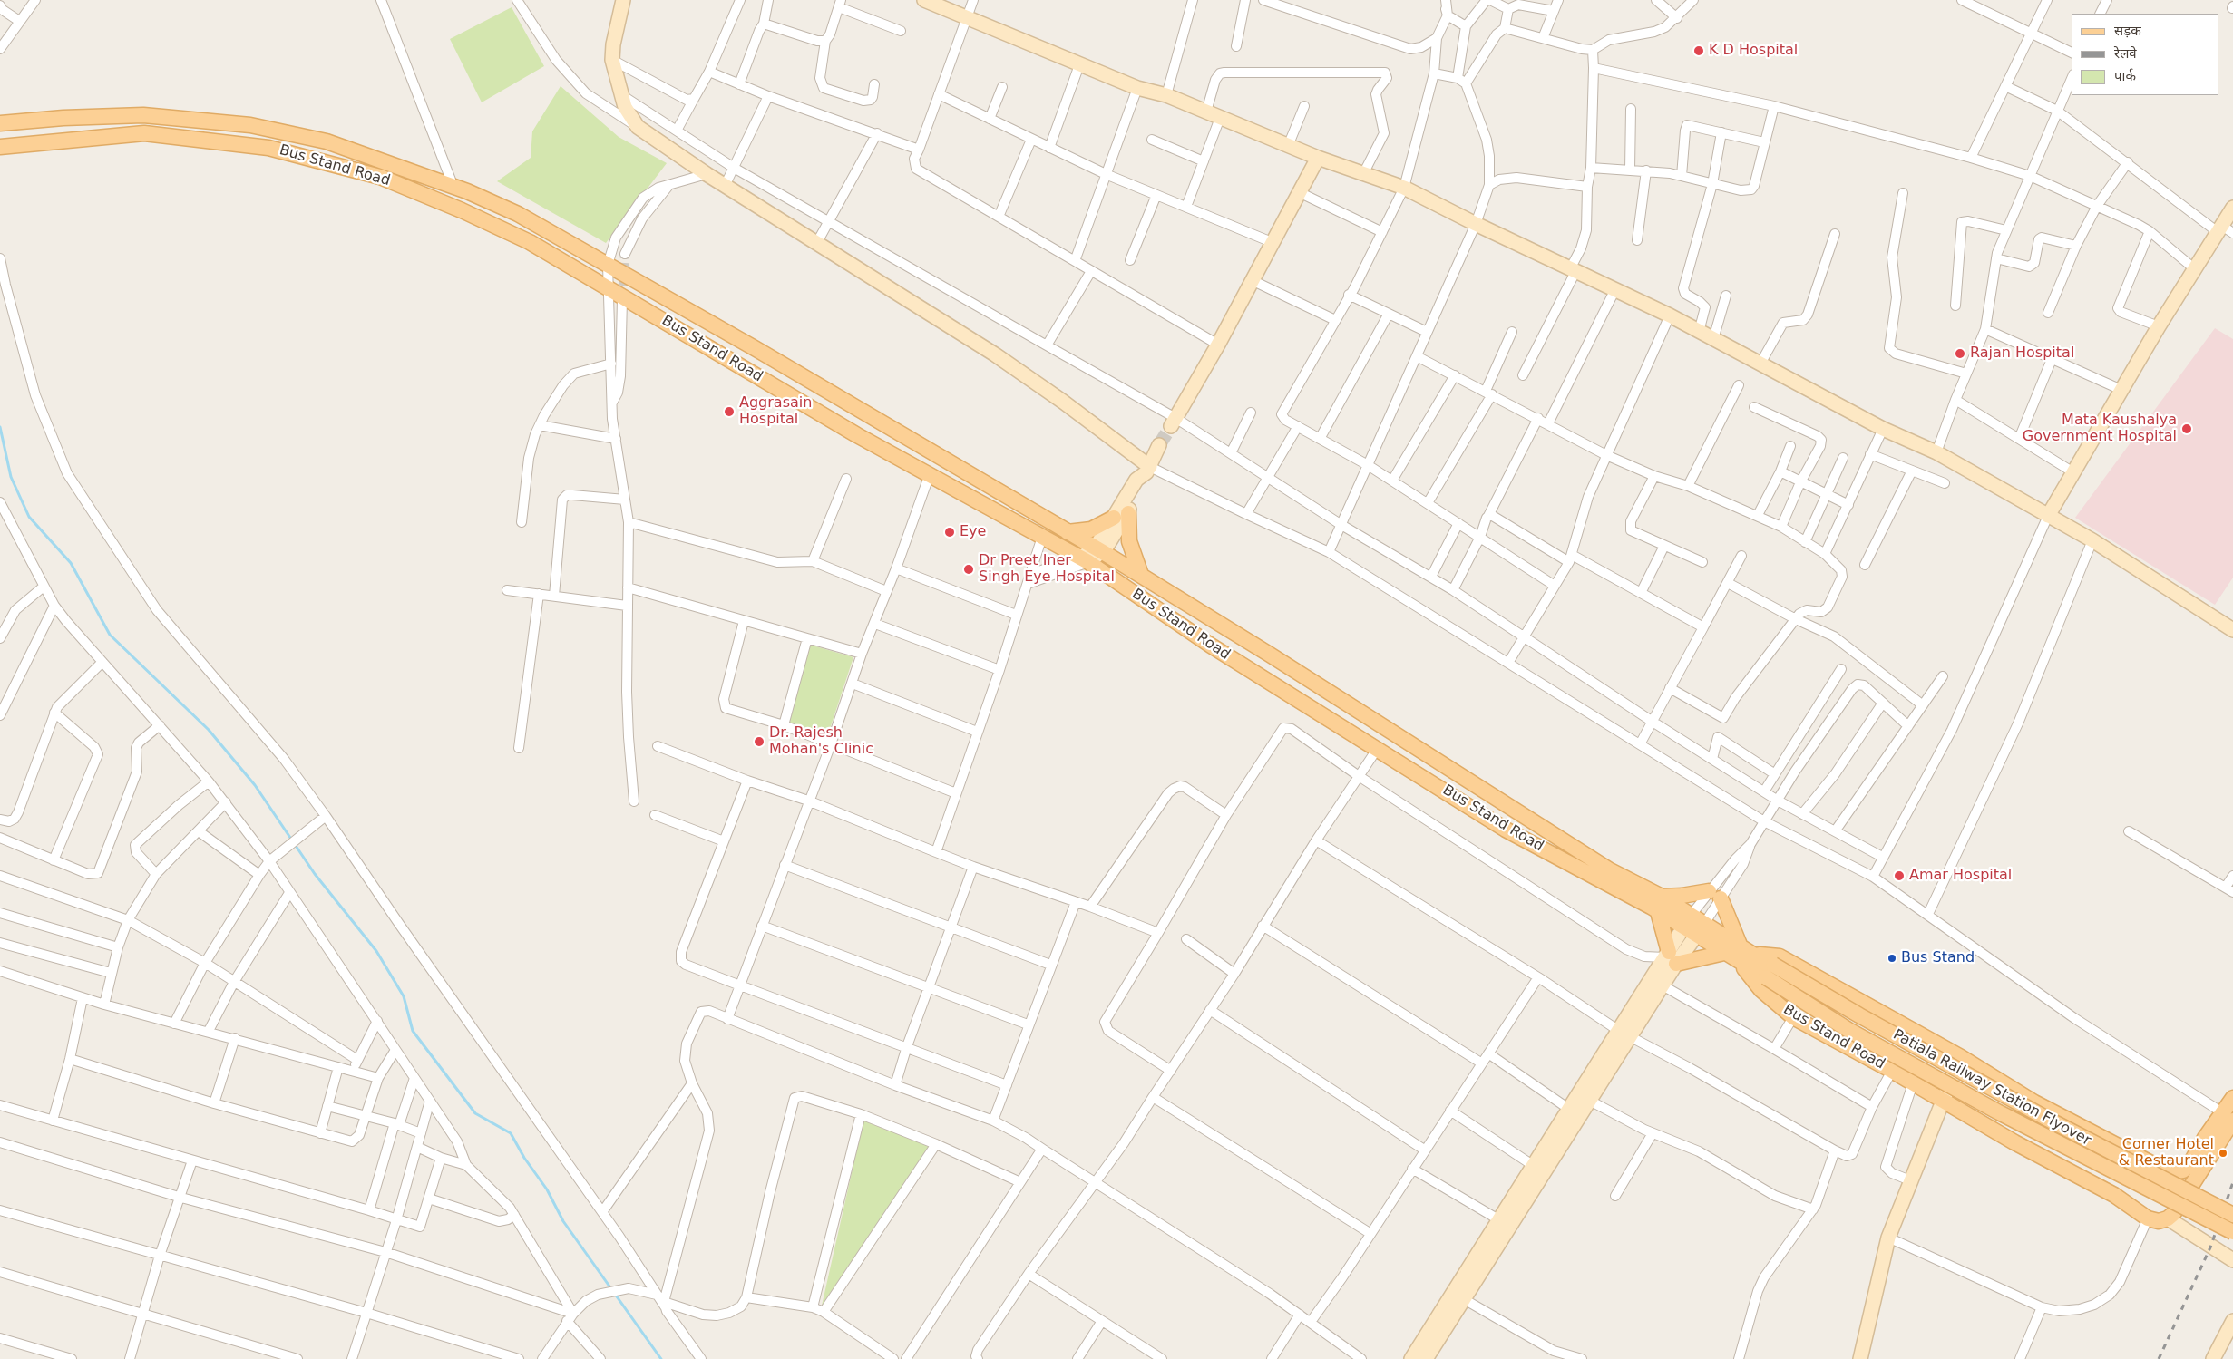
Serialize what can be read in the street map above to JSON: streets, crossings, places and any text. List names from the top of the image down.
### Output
{
  "streets": {
    "main road": ["Bus Stand Road", "Patiala Railway Station Flyover"]
  },
  "crossings": [
    ["Bus Stand Road", "Patiala Railway Station Flyover"]
  ],
  "places": [
    "K D Hospital",
    "Rajan Hospital",
    "Aggrasain Hospital",
    "Mata Kaushalya Government Hospital",
    "Eye",
    "Dr Preet Iner Singh Eye Hospital",
    "Dr. Rajesh Mohan's Clinic",
    "Amar Hospital",
    "Bus Stand",
    "Corner Hotel & Restaurant"
  ],
  "legend": ["सड़क", "रेलवे", "पार्क"]
}
